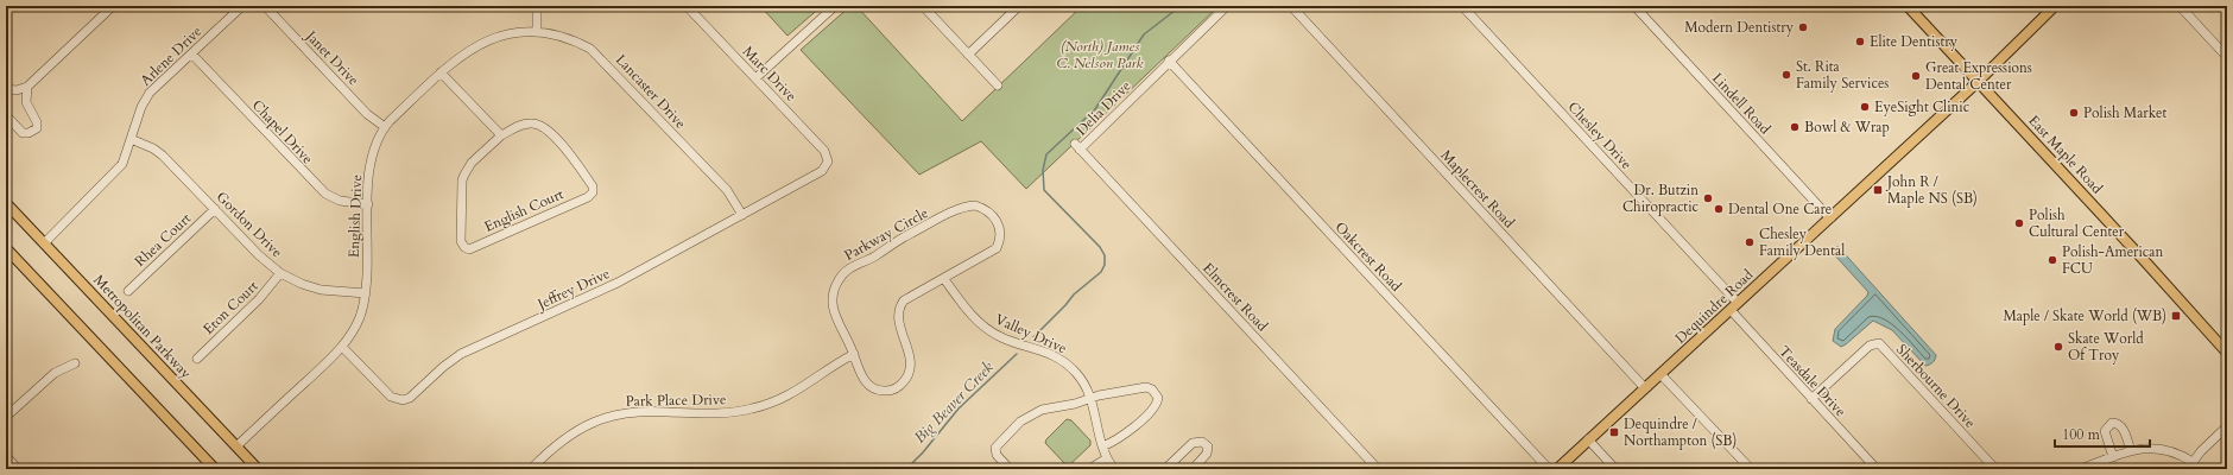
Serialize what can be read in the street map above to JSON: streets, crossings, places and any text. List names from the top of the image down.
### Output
{
  "streets": {
    "main road": ["East Maple Road", "Dequindre Road", "Metropolitan Parkway"],
    "street": [
      "Arlene Drive",
      "Janet Drive",
      "Marc Drive",
      "Lancaster Drive",
      "Lindell Road",
      "Delia Drive",
      "Chapel Drive",
      "Chesley Drive",
      "Maplecrest Road",
      "English Court",
      "English Drive",
      "Gordon Drive",
      "Parkway Circle",
      "Rhea Court",
      "Oakcrest Road",
      "Jeffrey Drive",
      "Elmcrest Road",
      "Eton Court",
      "Valley Drive",
      "Teasdale Drive",
      "Sherbourne Drive",
      "Park Place Drive"
    ]
  },
  "crossings": [
    ["Arlene Drive", "Chapel Drive"],
    ["Arlene Drive", "Gordon Drive"],
    ["Arlene Drive", "Metropolitan Parkway"],
    ["Janet Drive", "English Drive"],
    ["Marc Drive", "Jeffrey Drive"],
    ["Lancaster Drive", "English Drive"],
    ["Lancaster Drive", "Jeffrey Drive"],
    ["Lindell Road", "Dequindre Road"],
    ["Delia Drive", "Oakcrest Road"],
    ["Delia Drive", "Elmcrest Road"],
    ["Chapel Drive", "English Drive"],
    ["Chesley Drive", "Dequindre Road"],
    ["East Maple Road", "Dequindre Road"],
    ["Maplecrest Road", "Dequindre Road"],
    ["English Drive", "Gordon Drive"],
    ["English Drive", "Jeffrey Drive"],
    ["English Drive", "Metropolitan Parkway"],
    ["Gordon Drive", "Rhea Court"],
    ["Gordon Drive", "Eton Court"],
    ["Parkway Circle", "Valley Drive"],
    ["Parkway Circle", "Park Place Drive"],
    ["Dequindre Road", "Teasdale Drive"],
    ["Teasdale Drive", "Sherbourne Drive"]
  ],
  "water": ["Big Beaver Creek"],
  "parks": ["(North) James C. Nelson Park"],
  "places": {
    "other": [
      "Modern Dentistry",
      "Elite Dentistry",
      "St. Rita Family Services",
      "Great Expressions Dental Center",
      "EyeSight Clinic",
      "Polish Market",
      "Bowl & Wrap",
      "Dr. Butzin Chiropractic",
      "Dental One Care",
      "Polish Cultural Center",
      "Chesley Family Dental",
      "Polish-American FCU",
      "Skate World Of Troy"
    ],
    "transit": ["John R / Maple NS (SB)", "Maple / Skate World (WB)", "Dequindre / Northampton (SB)"]
  },
  "scale_bar": "100 m"
}
